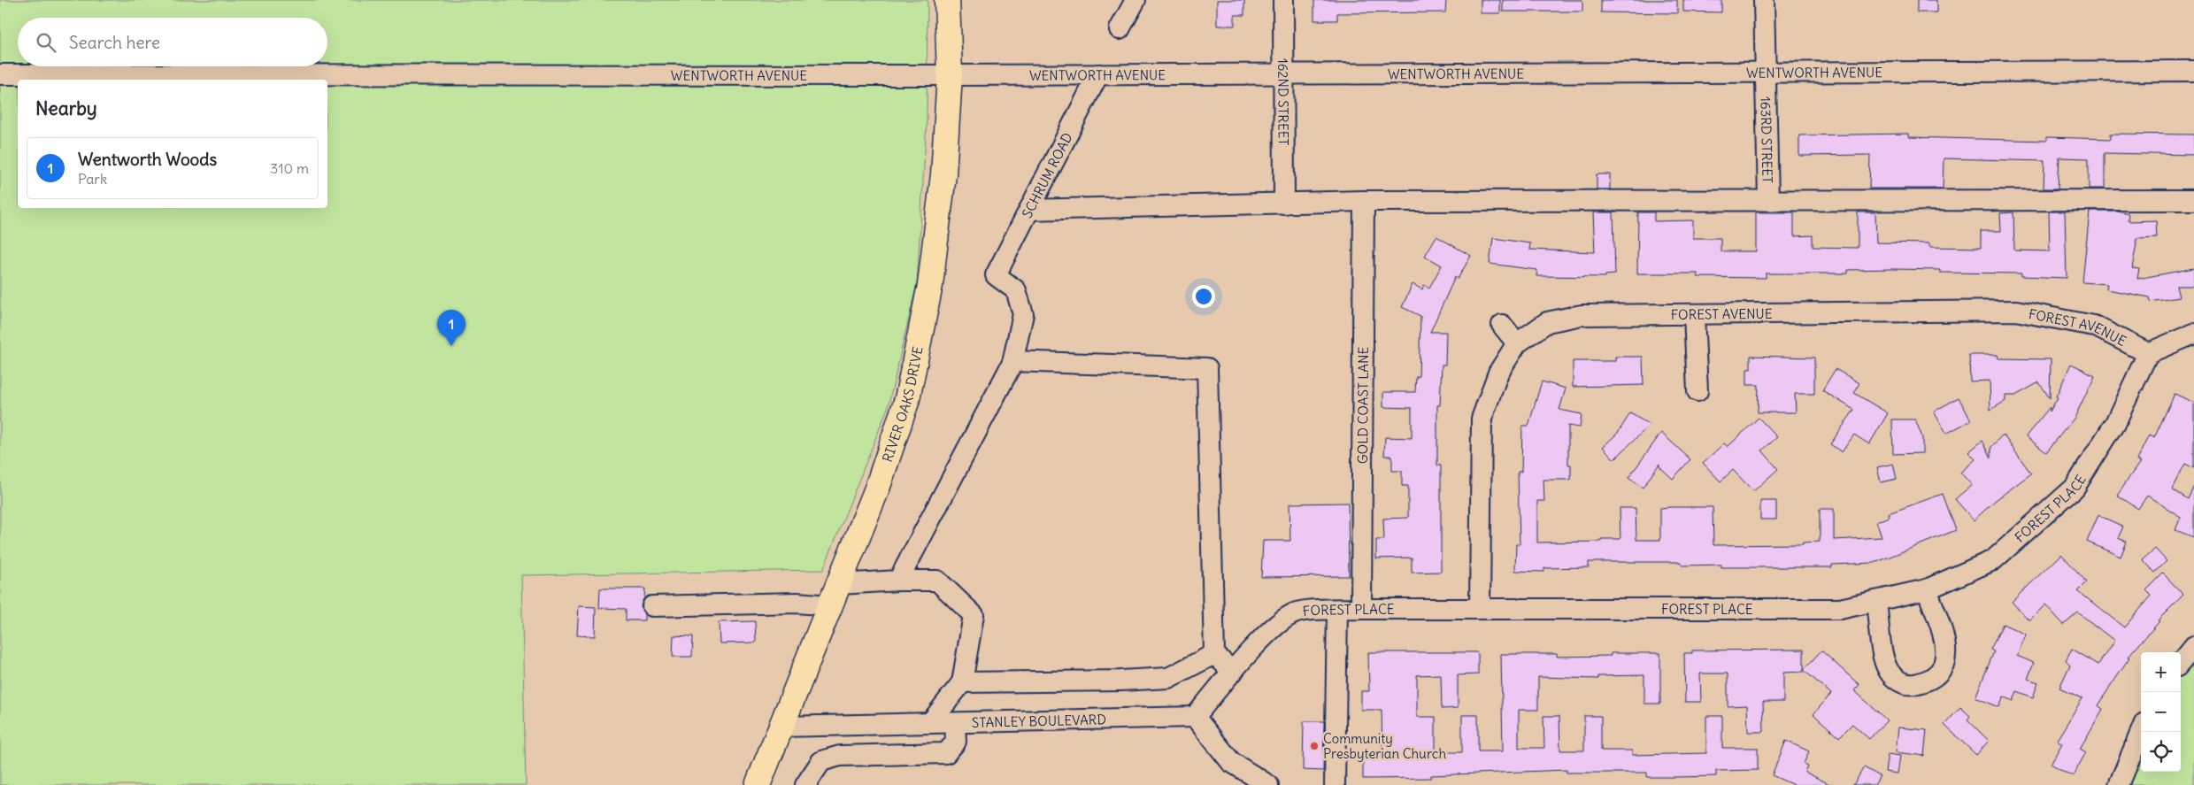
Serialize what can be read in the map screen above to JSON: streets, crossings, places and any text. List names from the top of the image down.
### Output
{
  "streets": {
    "main road": ["RIVER OAKS DRIVE"],
    "street": [
      "WENTWORTH AVENUE",
      "162ND STREET",
      "163RD STREET",
      "SCHRUM ROAD",
      "FOREST AVENUE",
      "GOLD COAST LANE",
      "FOREST PLACE",
      "STANLEY BOULEVARD"
    ]
  },
  "crossings": [
    ["WENTWORTH AVENUE", "162ND STREET"],
    ["WENTWORTH AVENUE", "163RD STREET"],
    ["WENTWORTH AVENUE", "SCHRUM ROAD"],
    ["WENTWORTH AVENUE", "RIVER OAKS DRIVE"],
    ["FOREST AVENUE", "FOREST PLACE"],
    ["RIVER OAKS DRIVE", "STANLEY BOULEVARD"],
    ["GOLD COAST LANE", "FOREST PLACE"],
    ["FOREST PLACE", "STANLEY BOULEVARD"]
  ],
  "places": ["Community Presbyterian Church"],
  "page": {
    "search": "Search here",
    "heading": "Nearby",
    "list": [
      {
        "mark": "1",
        "name": "Wentworth Woods",
        "note": "Park",
        "value": "310 m"
      }
    ],
    "pins": "1",
    "map_buttons": ["+", "−"]
  }
}
